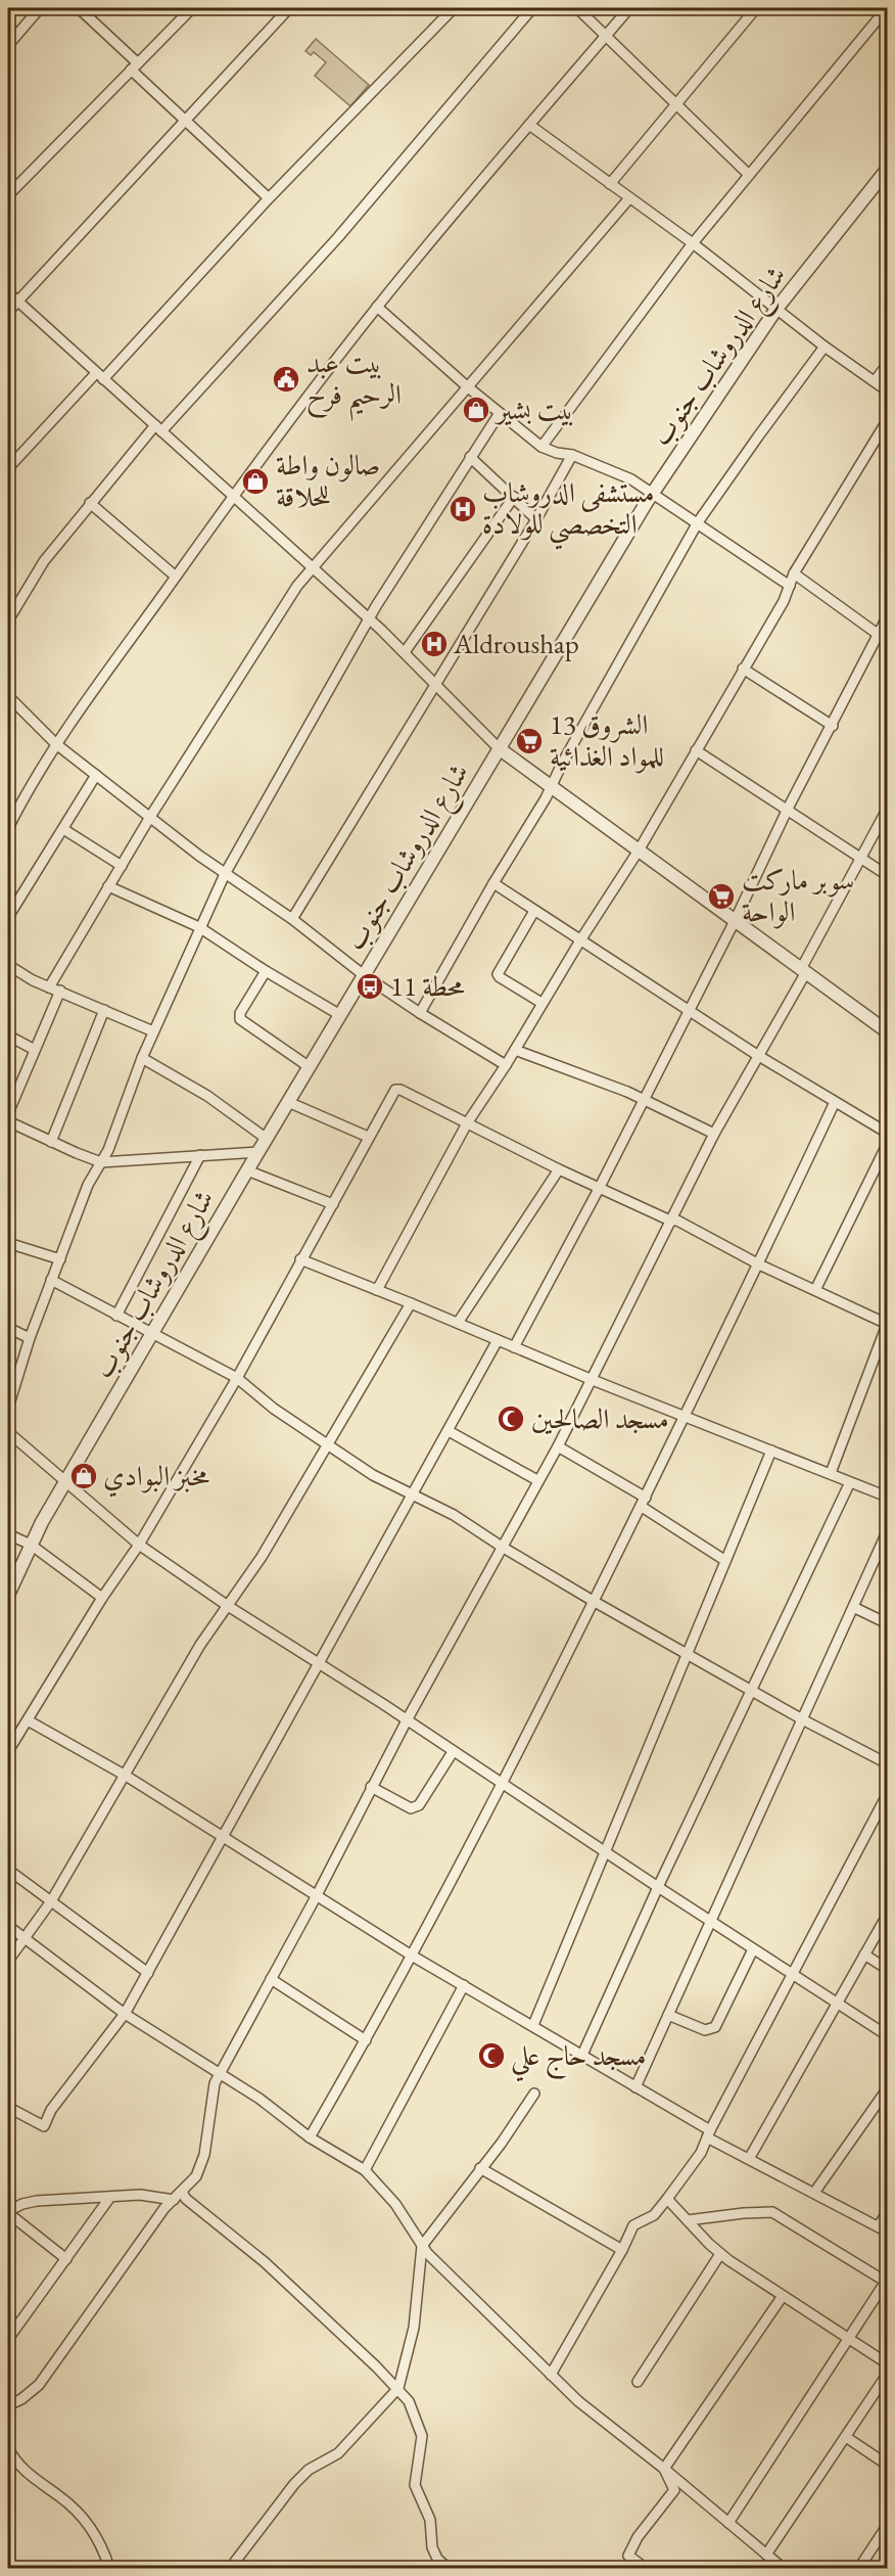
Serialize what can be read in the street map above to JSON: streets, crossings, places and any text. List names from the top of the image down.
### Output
{
  "streets": {
    "street": ["شارع الدروشاب جنوب"]
  },
  "places": {
    "public building": ["بيت عبد الرحيم فرح"],
    "shop": ["بيت بشير", "صالون واطة للحلاقة", "مخبز البوادي"],
    "hospital": ["مستشفى الدروشاب التخصصي للولادة", "Aldroushap"],
    "supermarket": ["الشروق 13 للمواد الغذائية", "سوبر ماركت الواحة"],
    "bus stop": ["محطة 11"],
    "mosque": ["مسجد الصالحين", "مسجد حاج علي"]
  }
}
